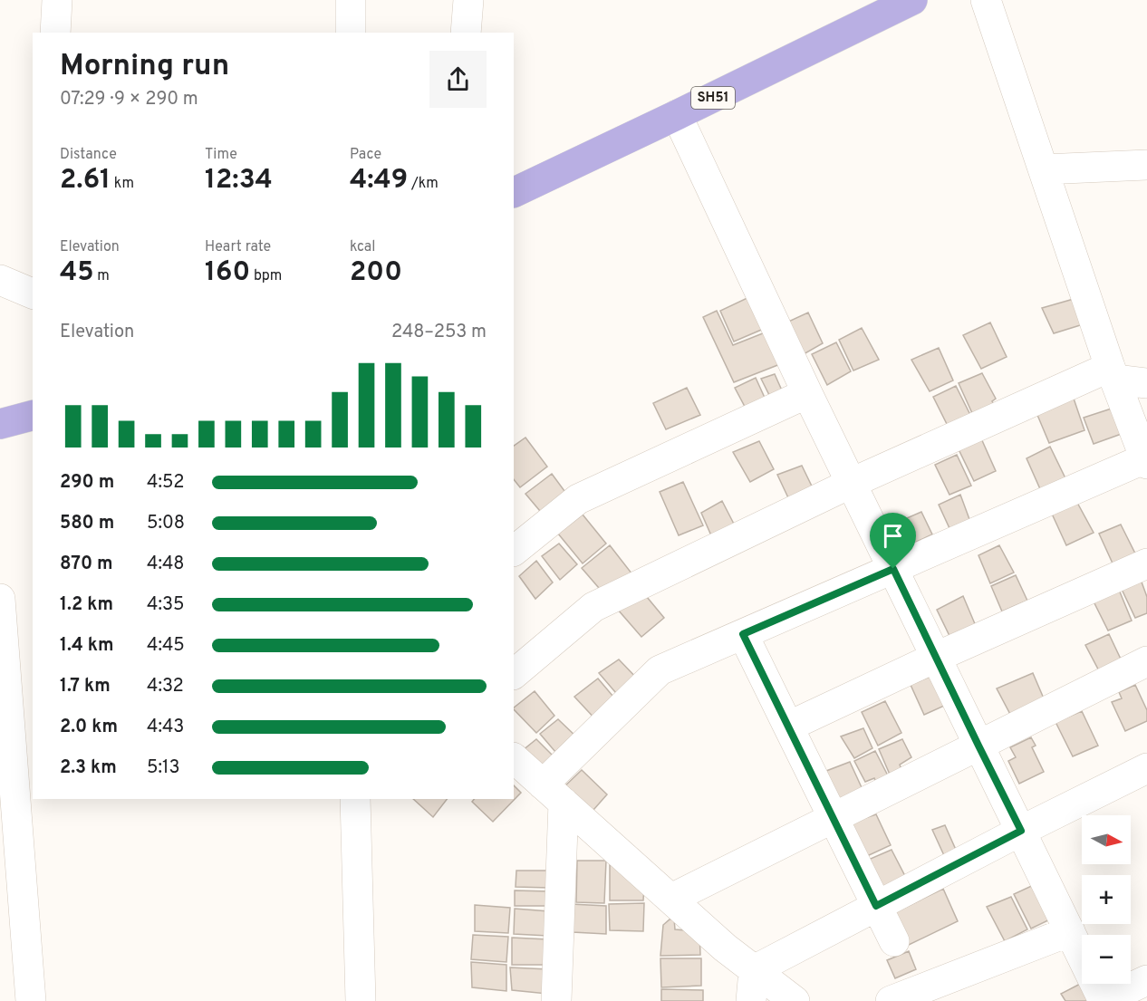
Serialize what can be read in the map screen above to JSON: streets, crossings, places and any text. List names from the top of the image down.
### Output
{
  "streets": {
    "main road": ["SH51"]
  },
  "north": "right",
  "page": {
    "heading": ["Morning run", "07:29 · 9 × 290 m"],
    "stats": [
      ["Distance", "2.61 km"],
      ["Time", "12:34"],
      ["Pace", "4:49 /km"],
      ["Elevation", "45 m"],
      ["Heart rate", "160 bpm"],
      ["kcal", "200"]
    ],
    "chart": ["Elevation", "248–253 m"],
    "list": [
      {
        "name": "290 m",
        "note": "4:52"
      },
      {
        "name": "580 m",
        "note": "5:08"
      },
      {
        "name": "870 m",
        "note": "4:48"
      },
      {
        "name": "1.2 km",
        "note": "4:35"
      },
      {
        "name": "1.4 km",
        "note": "4:45"
      },
      {
        "name": "1.7 km",
        "note": "4:32"
      },
      {
        "name": "2.0 km",
        "note": "4:43"
      },
      {
        "name": "2.3 km",
        "note": "5:13"
      }
    ],
    "map_buttons": ["+", "−"]
  }
}
